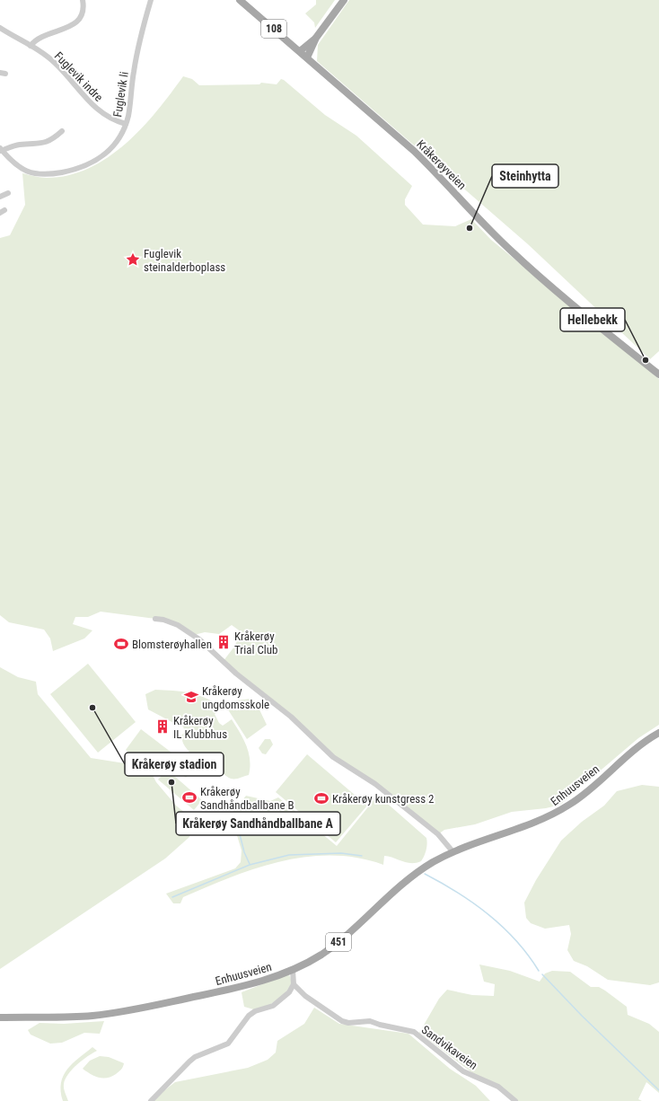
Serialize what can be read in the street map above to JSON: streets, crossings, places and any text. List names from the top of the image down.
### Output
{
  "streets": {
    "main road": [
      "108",
      "Kråkerøyveien",
      "Enhuusveien",
      "451"
    ],
    "street": ["Fuglevik indre", "Fuglevik li", "Sandvikaveien"]
  },
  "crossings": [
    ["Fuglevik indre", "Fuglevik li"]
  ],
  "places": {
    "other": [
      "Steinhytta",
      "Hellebekk",
      "Kråkerøy stadion",
      "Kråkerøy Sandhåndballbane A"
    ],
    "place": ["Fuglevik steinalderboplass"],
    "building": ["Kråkerøy Trial Club", "Kråkerøy IL Klubbhus"],
    "sports": ["Blomsterøyhallen", "Kråkerøy Sandhåndballbane B", "Kråkerøy kunstgress 2"],
    "school or university": ["Kråkerøy ungdomsskole"]
  }
}
